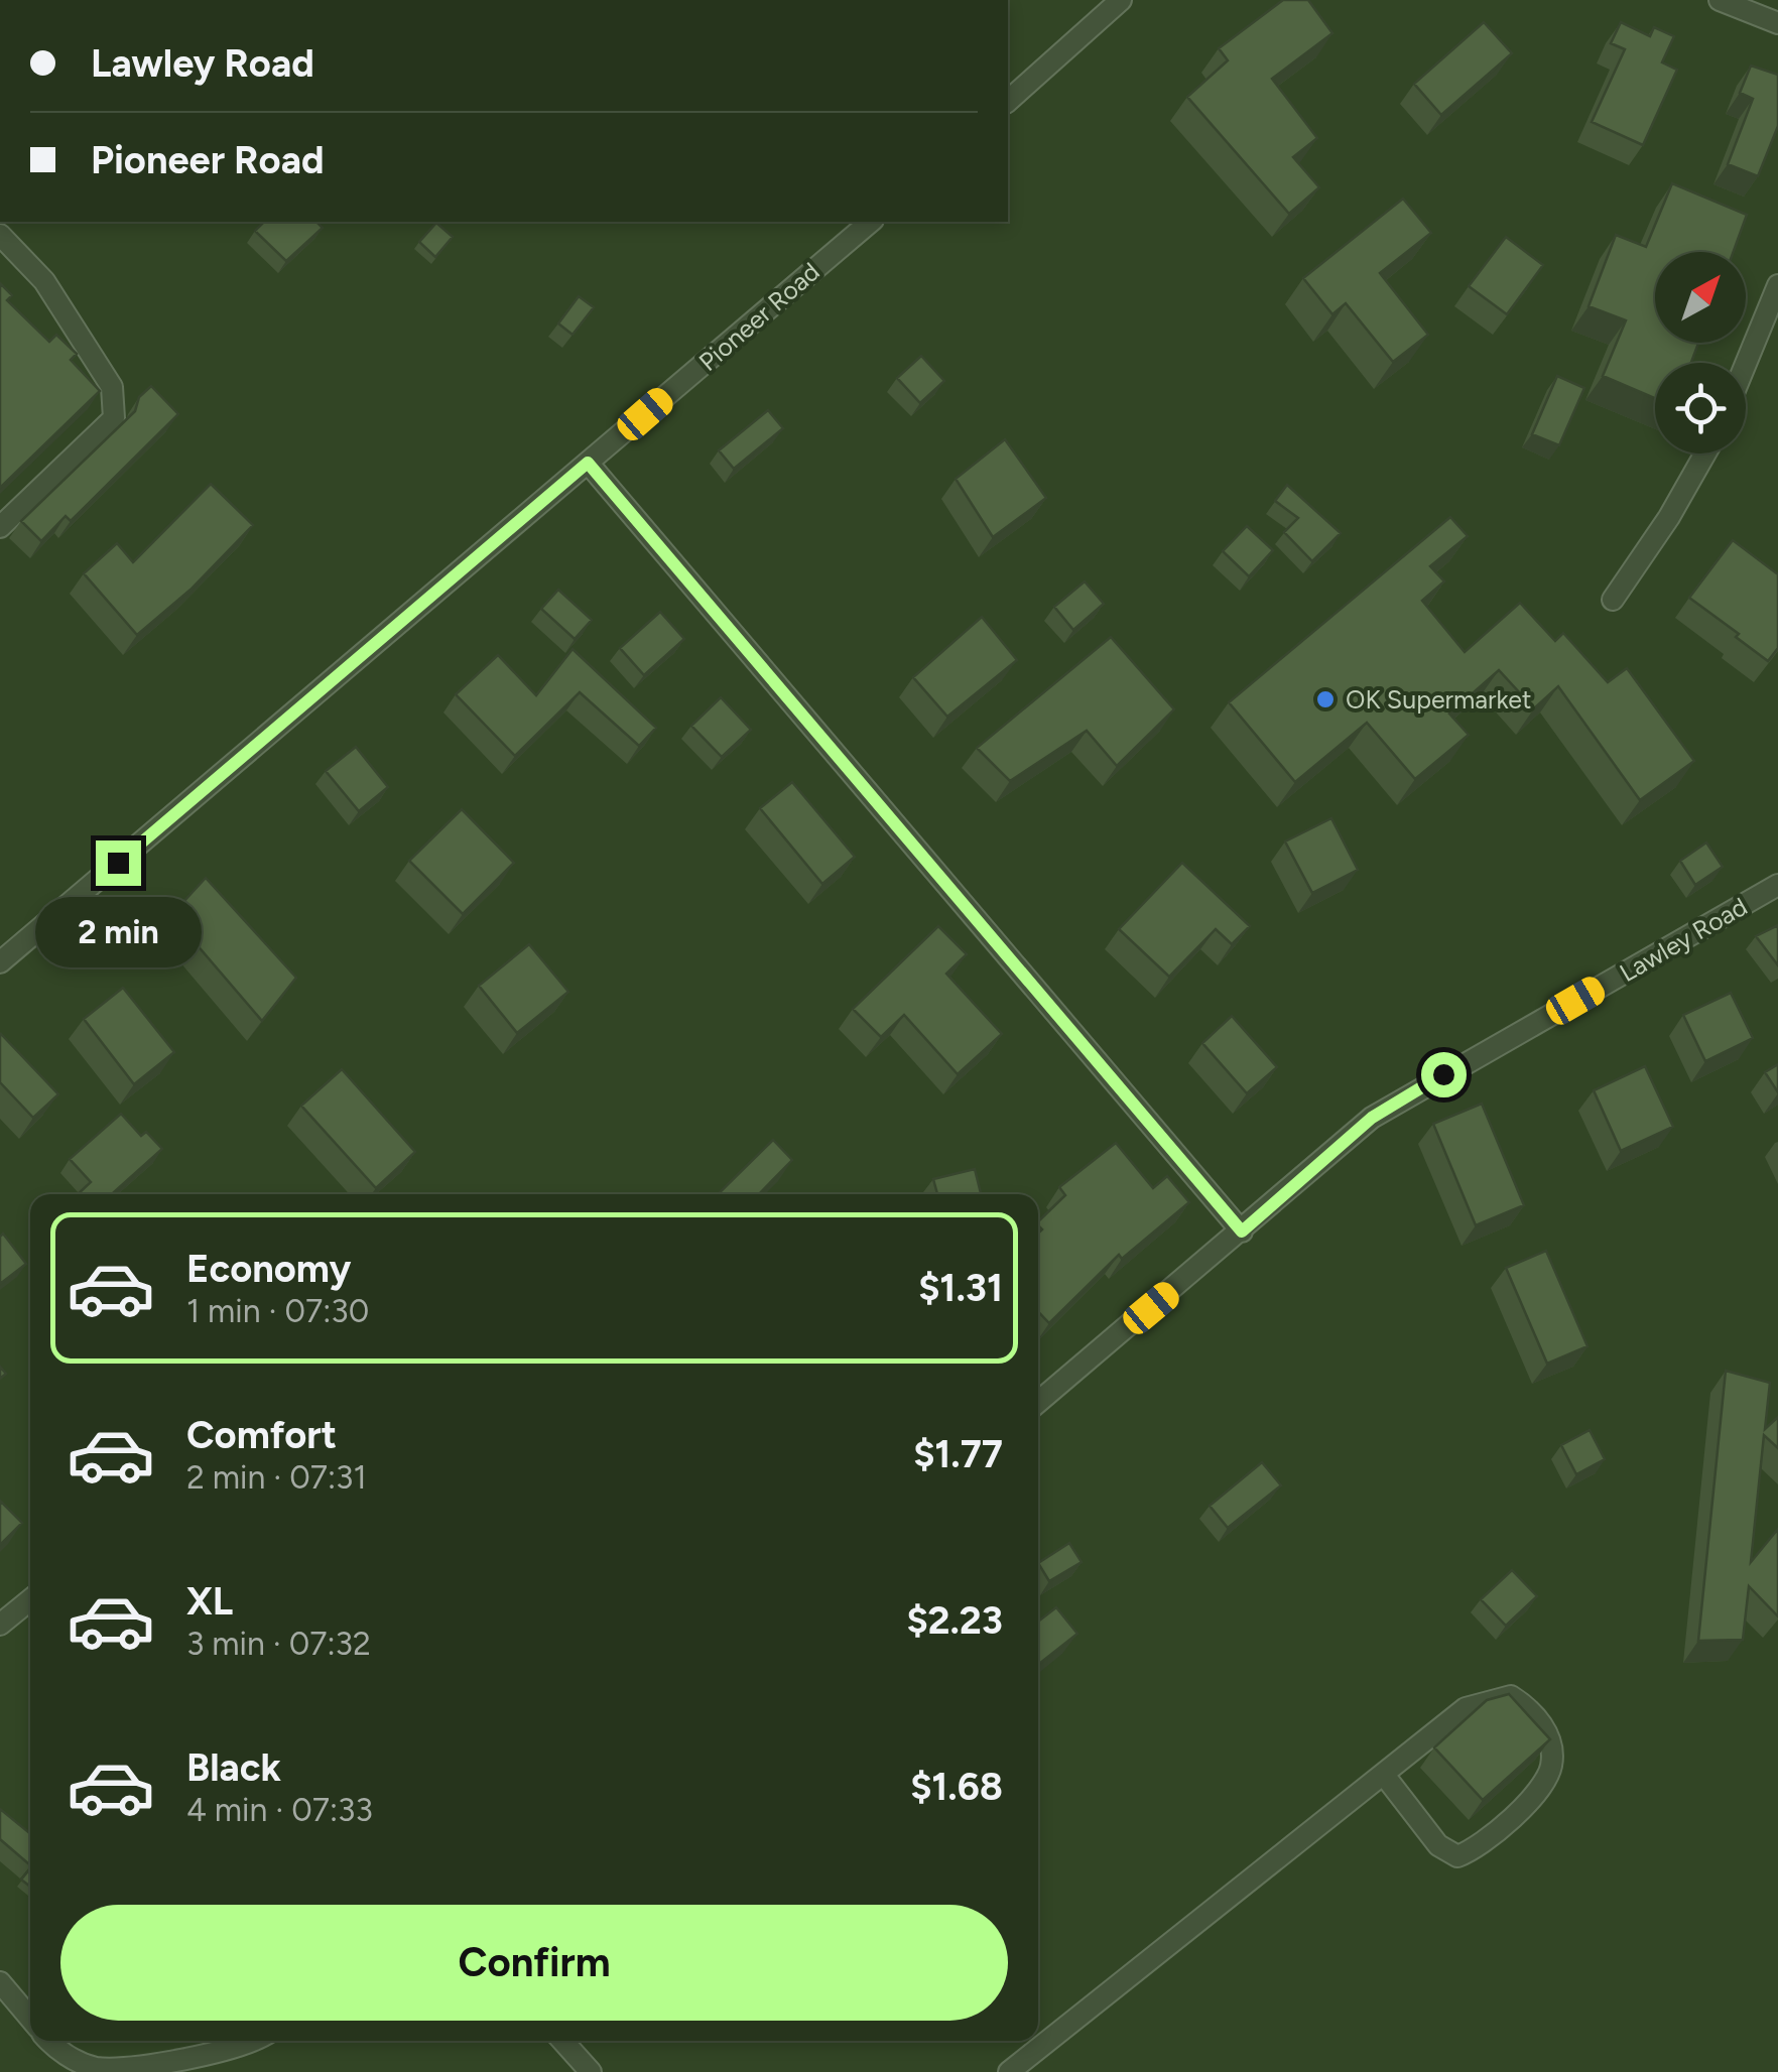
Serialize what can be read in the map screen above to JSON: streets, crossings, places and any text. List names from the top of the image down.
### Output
{
  "streets": {
    "street": ["Pioneer Road", "Lawley Road"]
  },
  "places": ["OK Supermarket"],
  "north": "top right",
  "page": {
    "banner": ["Lawley Road", "Pioneer Road"],
    "bubble": "2 min",
    "list": [
      {
        "name": "Economy",
        "note": "1 min · 07:30",
        "value": "$1.31"
      },
      {
        "name": "Comfort",
        "note": "2 min · 07:31",
        "value": "$1.77"
      },
      {
        "name": "XL",
        "note": "3 min · 07:32",
        "value": "$2.23"
      },
      {
        "name": "Black",
        "note": "4 min · 07:33",
        "value": "$1.68"
      }
    ],
    "buttons": "Confirm"
  }
}
